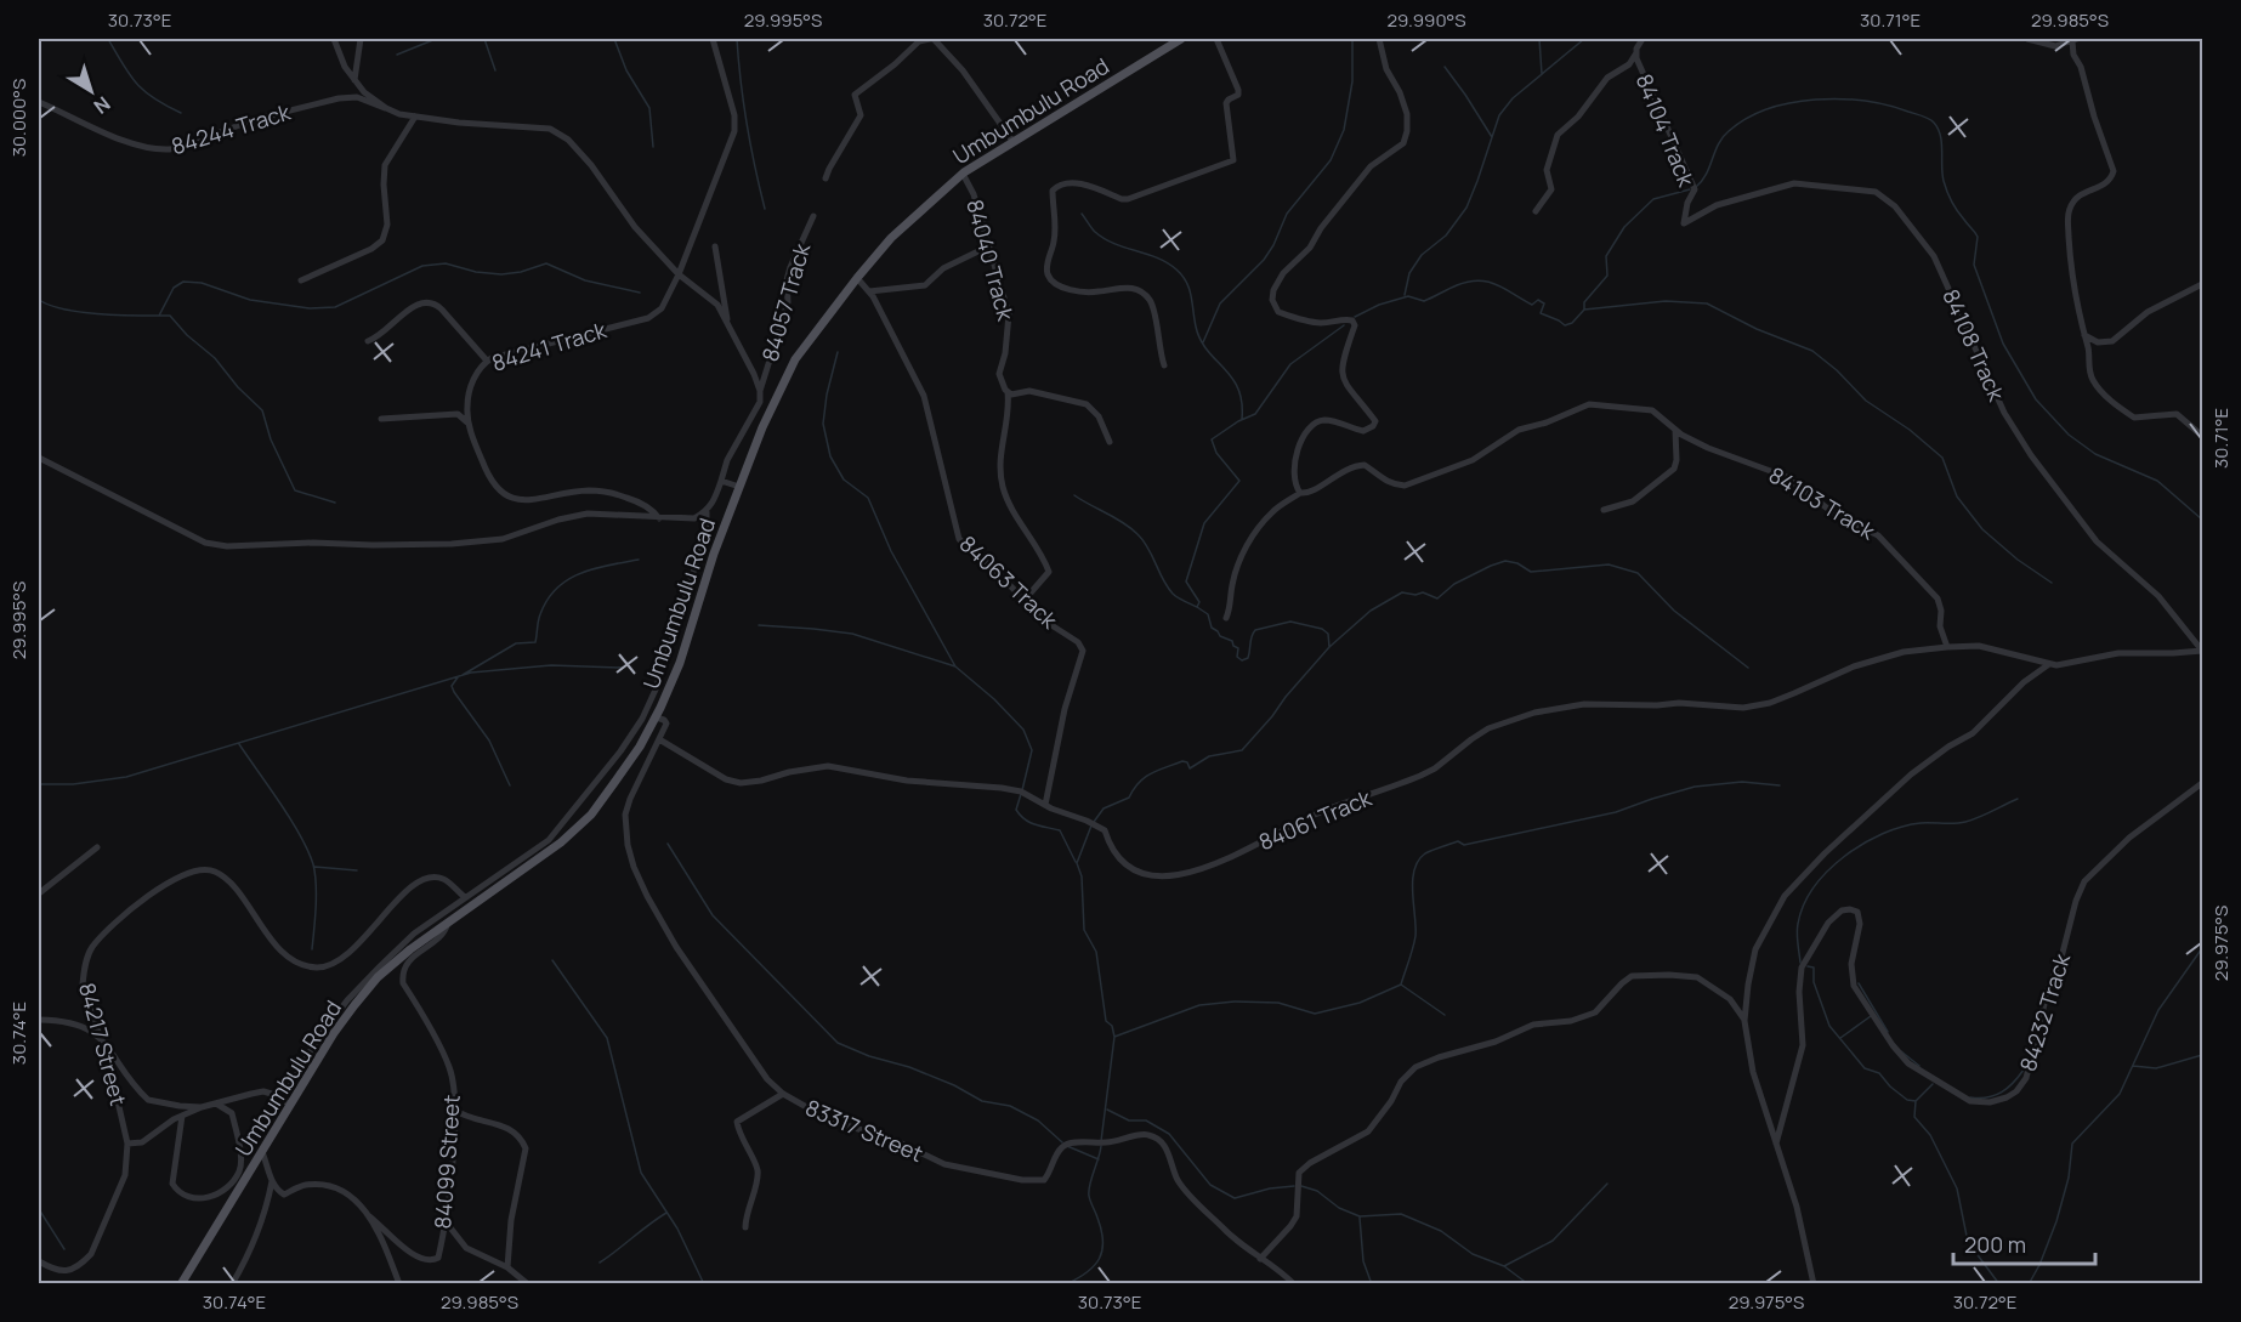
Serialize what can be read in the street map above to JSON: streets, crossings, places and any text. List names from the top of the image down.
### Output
{
  "streets": {
    "main road": ["Umbumbulu Road"],
    "street": [
      "84244 Track",
      "84104 Track",
      "84040 Track",
      "84057 Track",
      "84108 Track",
      "84241 Track",
      "84103 Track",
      "84063 Track",
      "84061 Track",
      "84232 Track",
      "84217 Street",
      "83317 Street",
      "84099 Street"
    ]
  },
  "crossings": [
    ["Umbumbulu Road", "84040 Track"],
    ["Umbumbulu Road", "84057 Track"],
    ["Umbumbulu Road", "84063 Track"],
    ["Umbumbulu Road", "84099 Street"],
    ["84244 Track", "84241 Track"],
    ["84104 Track", "84108 Track"],
    ["84040 Track", "84063 Track"],
    ["84057 Track", "84217 Street"],
    ["84103 Track", "84061 Track"],
    ["84063 Track", "84061 Track"],
    ["84061 Track", "83317 Street"]
  ],
  "scale_bar": "200 m",
  "north": "bottom right",
  "coordinates": [
    "30.73°E",
    "29.995°S",
    "30.72°E",
    "29.990°S",
    "30.71°E",
    "29.985°S",
    "30.000°S",
    "29.975°S",
    "30.74°E"
  ]
}
